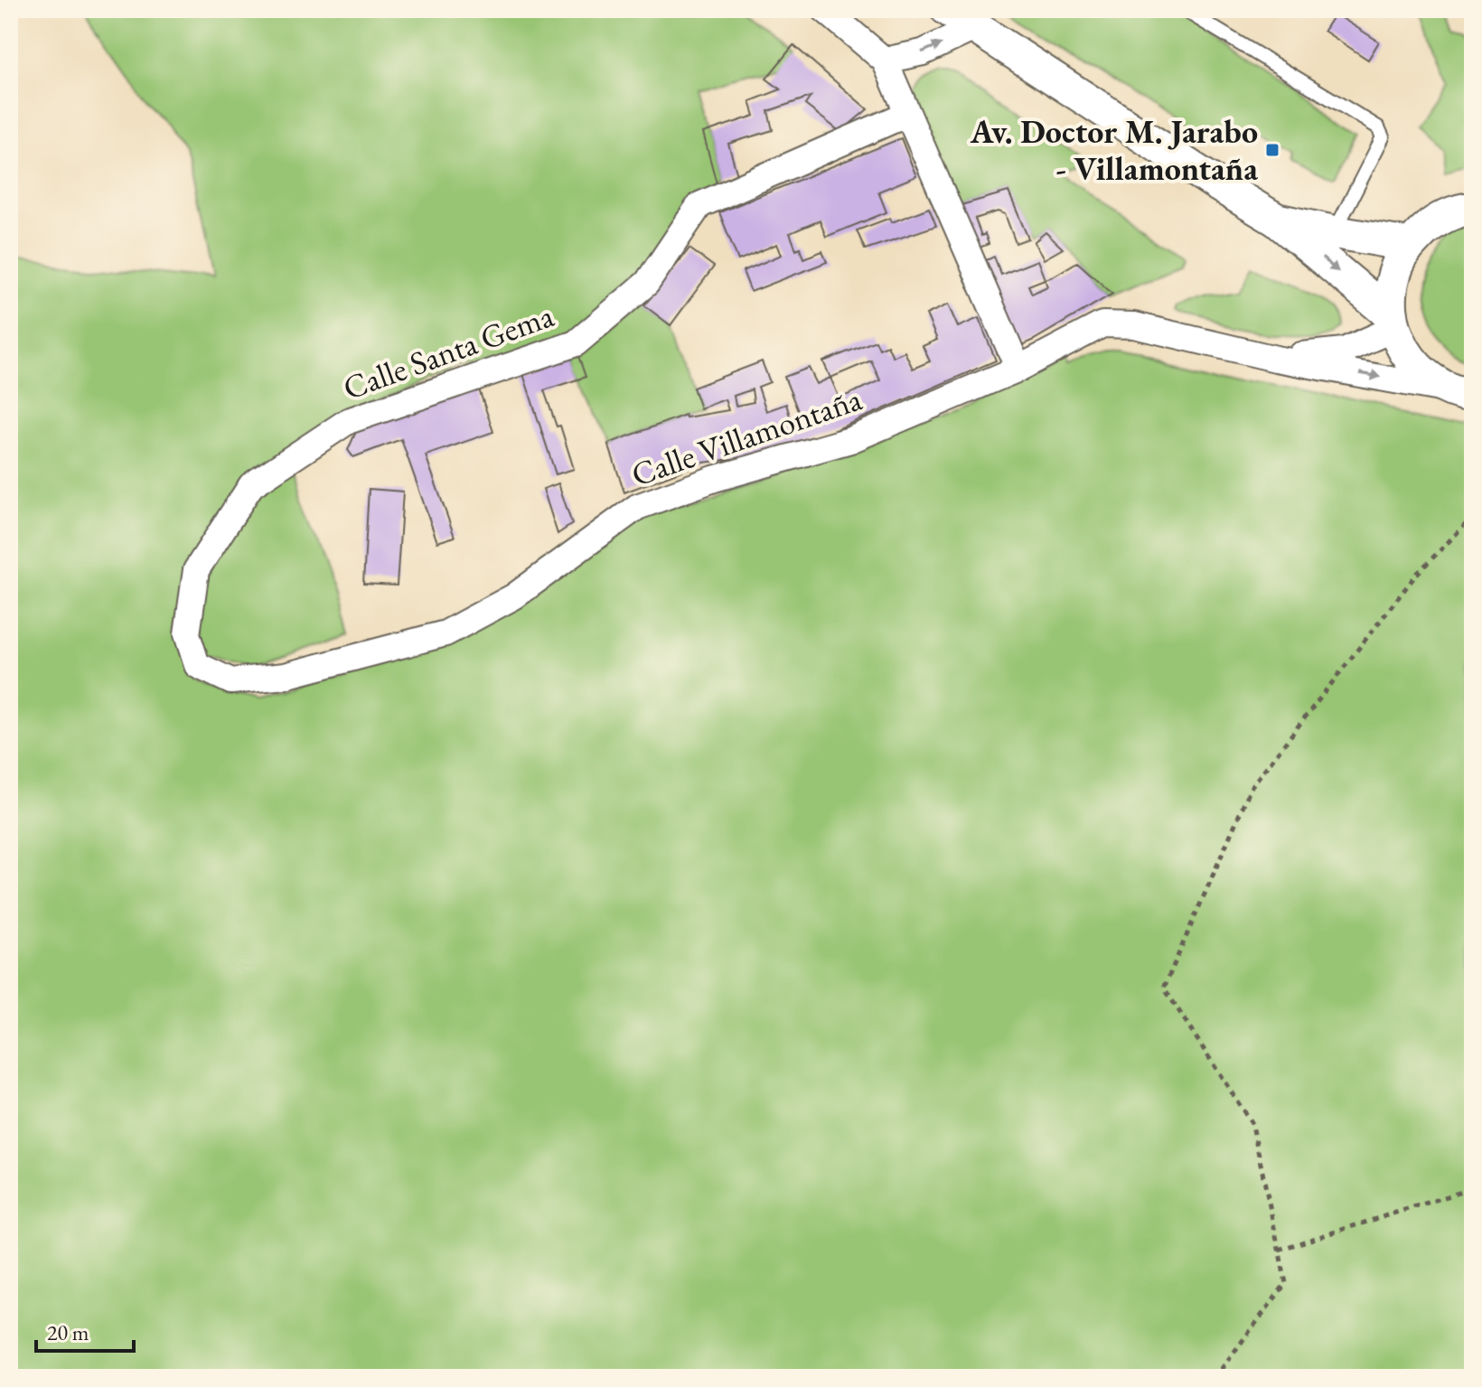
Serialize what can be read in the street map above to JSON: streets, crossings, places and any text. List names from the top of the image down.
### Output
{
  "streets": {
    "street": ["Calle Santa Gema", "Calle Villamontaña"]
  },
  "crossings": [
    ["Calle Santa Gema", "Calle Villamontaña"]
  ],
  "places": {
    "transit": ["Av. Doctor M. Jarabo - Villamontaña"]
  },
  "scale_bar": "20 m"
}
